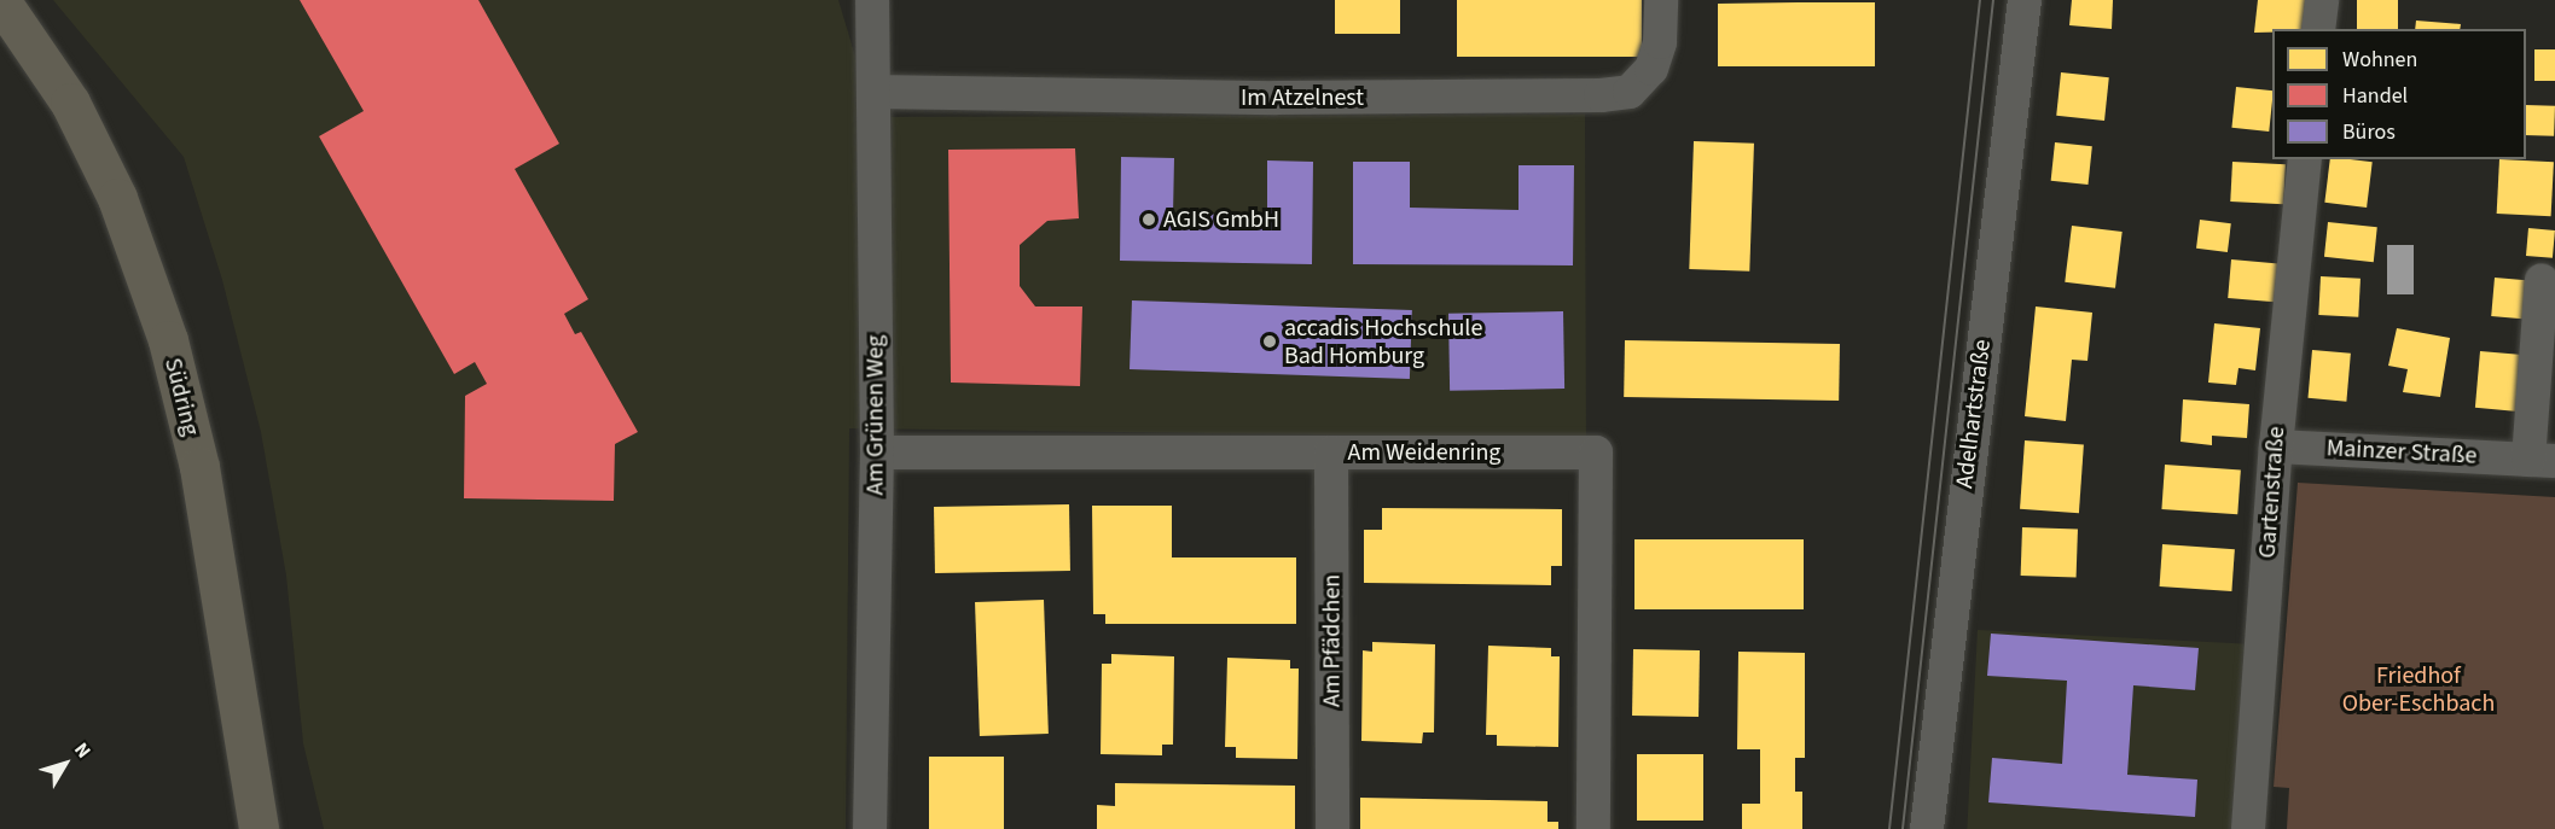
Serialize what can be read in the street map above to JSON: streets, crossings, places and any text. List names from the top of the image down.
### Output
{
  "streets": {
    "main road": ["Südring"],
    "street": [
      "Im Atzelnest",
      "Adelhartstraße",
      "Am Grünen Weg",
      "Am Weidenring",
      "Mainzer Straße",
      "Gartenstraße",
      "Am Pfädchen"
    ]
  },
  "crossings": [
    ["Im Atzelnest", "Am Grünen Weg"],
    ["Am Grünen Weg", "Am Weidenring"],
    ["Am Weidenring", "Am Pfädchen"],
    ["Mainzer Straße", "Gartenstraße"]
  ],
  "parks": ["Friedhof Ober-Eschbach"],
  "places": ["AGIS GmbH", "accadis Hochschule Bad Homburg"],
  "legend": ["Wohnen", "Handel", "Büros"],
  "north": "top right"
}
